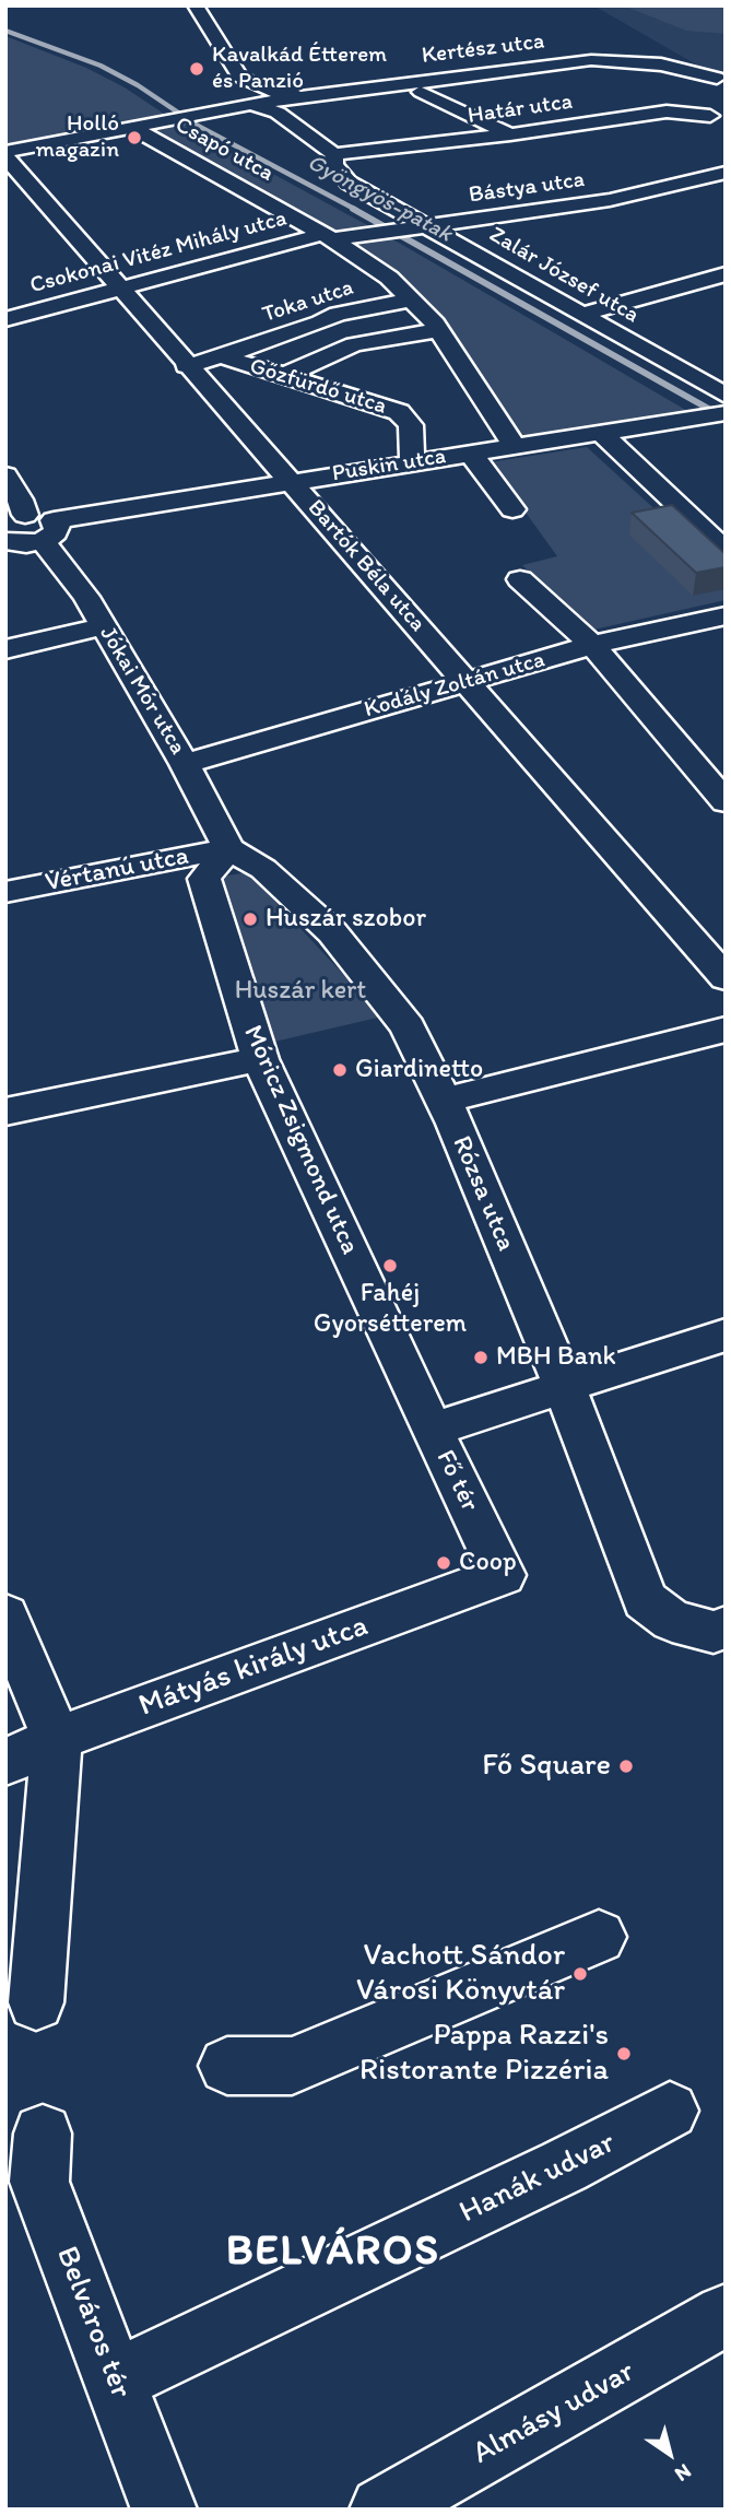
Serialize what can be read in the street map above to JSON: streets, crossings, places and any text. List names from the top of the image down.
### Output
{
  "streets": {
    "street": [
      "Kertész utca",
      "Határ utca",
      "Csapó utca",
      "Bástya utca",
      "Csokonai Vitéz Mihály utca",
      "Zalár József utca",
      "Toka utca",
      "Gőzfürdő utca",
      "Puskin utca",
      "Bartók Béla utca",
      "Kodály Zoltán utca",
      "Jókai Mór utca",
      "Vértanú utca",
      "Móricz Zsigmond utca",
      "Rózsa utca",
      "Fő tér",
      "Mátyás király utca",
      "Hanák udvar",
      "Belváros tér",
      "Almásy udvar"
    ]
  },
  "crossings": [
    ["Kertész utca", "Határ utca"],
    ["Kertész utca", "Csapó utca"],
    ["Kertész utca", "Zalár József utca"],
    ["Kertész utca", "Bartók Béla utca"],
    ["Határ utca", "Zalár József utca"],
    ["Csapó utca", "Bástya utca"],
    ["Csapó utca", "Csokonai Vitéz Mihály utca"],
    ["Csapó utca", "Toka utca"],
    ["Csapó utca", "Puskin utca"],
    ["Bástya utca", "Csokonai Vitéz Mihály utca"],
    ["Bástya utca", "Zalár József utca"],
    ["Csokonai Vitéz Mihály utca", "Bartók Béla utca"],
    ["Toka utca", "Gőzfürdő utca"],
    ["Gőzfürdő utca", "Puskin utca"],
    ["Gőzfürdő utca", "Bartók Béla utca"],
    ["Puskin utca", "Bartók Béla utca"],
    ["Puskin utca", "Jókai Mór utca"],
    ["Bartók Béla utca", "Kodály Zoltán utca"],
    ["Kodály Zoltán utca", "Jókai Mór utca"],
    ["Jókai Mór utca", "Vértanú utca"],
    ["Jókai Mór utca", "Móricz Zsigmond utca"],
    ["Jókai Mór utca", "Rózsa utca"],
    ["Vértanú utca", "Móricz Zsigmond utca"],
    ["Vértanú utca", "Rózsa utca"],
    ["Móricz Zsigmond utca", "Rózsa utca"],
    ["Móricz Zsigmond utca", "Fő tér"],
    ["Rózsa utca", "Fő tér"],
    ["Fő tér", "Mátyás király utca"],
    ["Hanák udvar", "Belváros tér"]
  ],
  "districts": ["BELVÁROS"],
  "water": ["Gyöngyös-patak"],
  "parks": ["Huszár kert"],
  "places": [
    "Kavalkád Étterem és Panzió",
    "Holló magazin",
    "Huszár szobor",
    "Giardinetto",
    "Fahéj Gyorsétterem",
    "MBH Bank",
    "Coop",
    "Fő Square",
    "Vachott Sándor Városi Könyvtár",
    "Pappa Razzi's Ristorante Pizzéria"
  ],
  "north": "bottom right"
}
